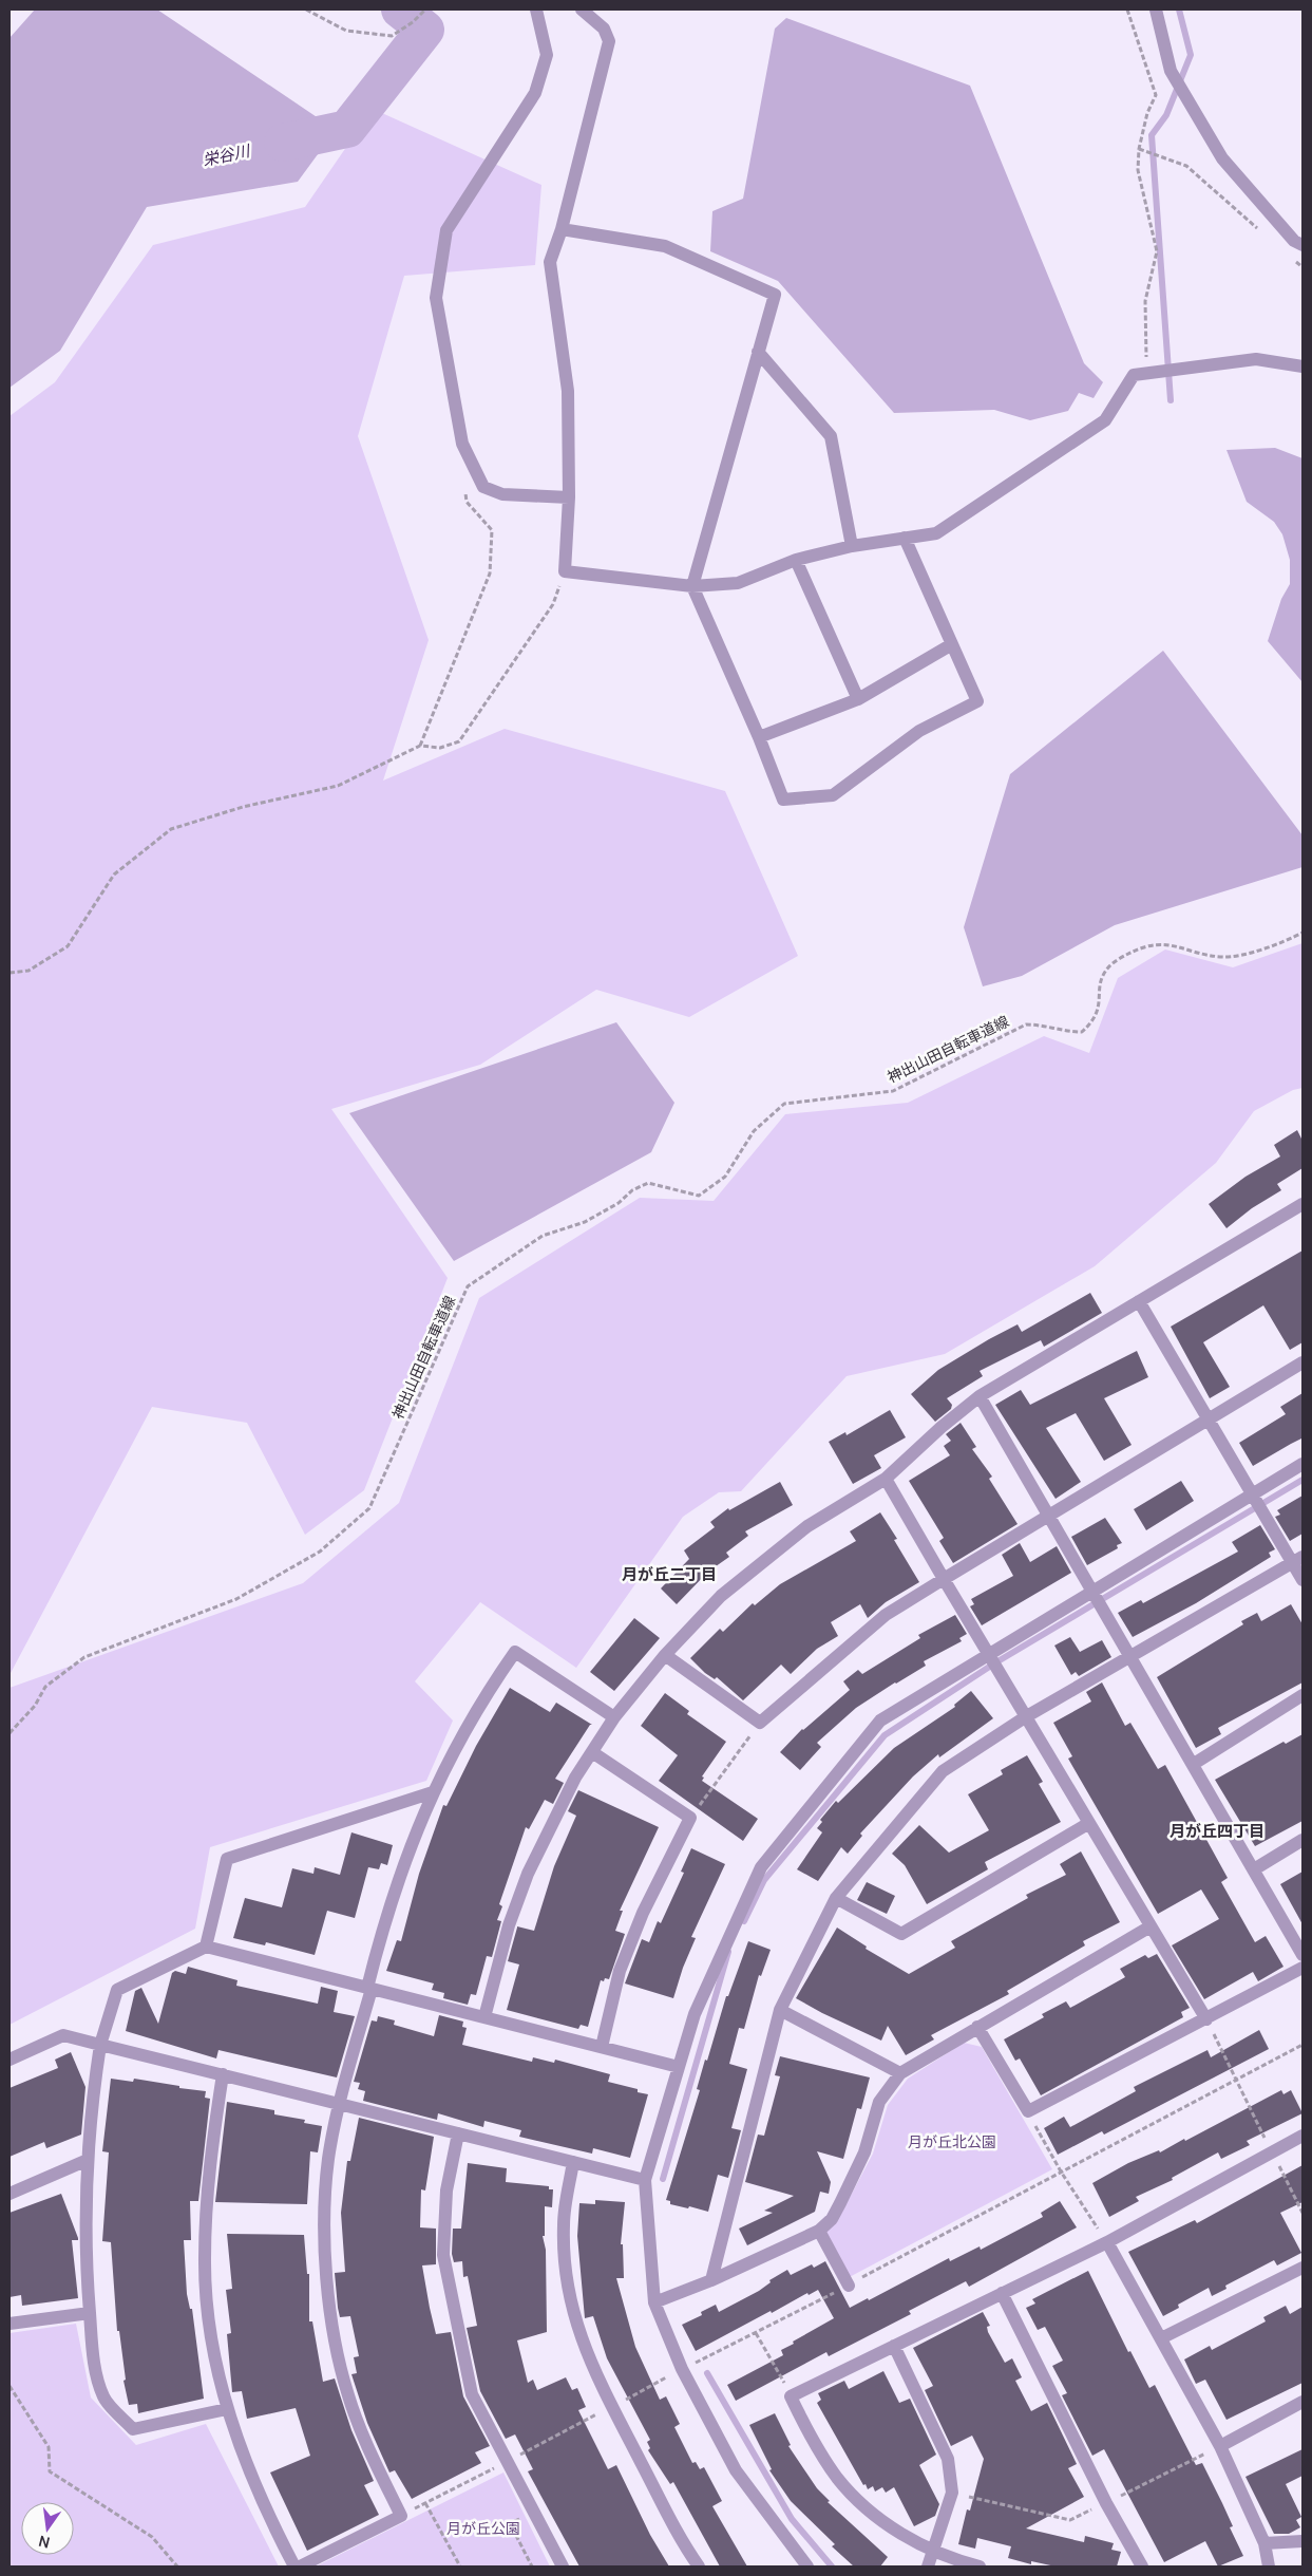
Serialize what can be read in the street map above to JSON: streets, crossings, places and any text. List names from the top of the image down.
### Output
{
  "streets": {
    "path": ["神出山田自転車道線"]
  },
  "districts": ["月が丘二丁目", "月が丘四丁目"],
  "water": ["栄谷川"],
  "parks": ["月が丘北公園", "月が丘公園"],
  "north": "bottom"
}
